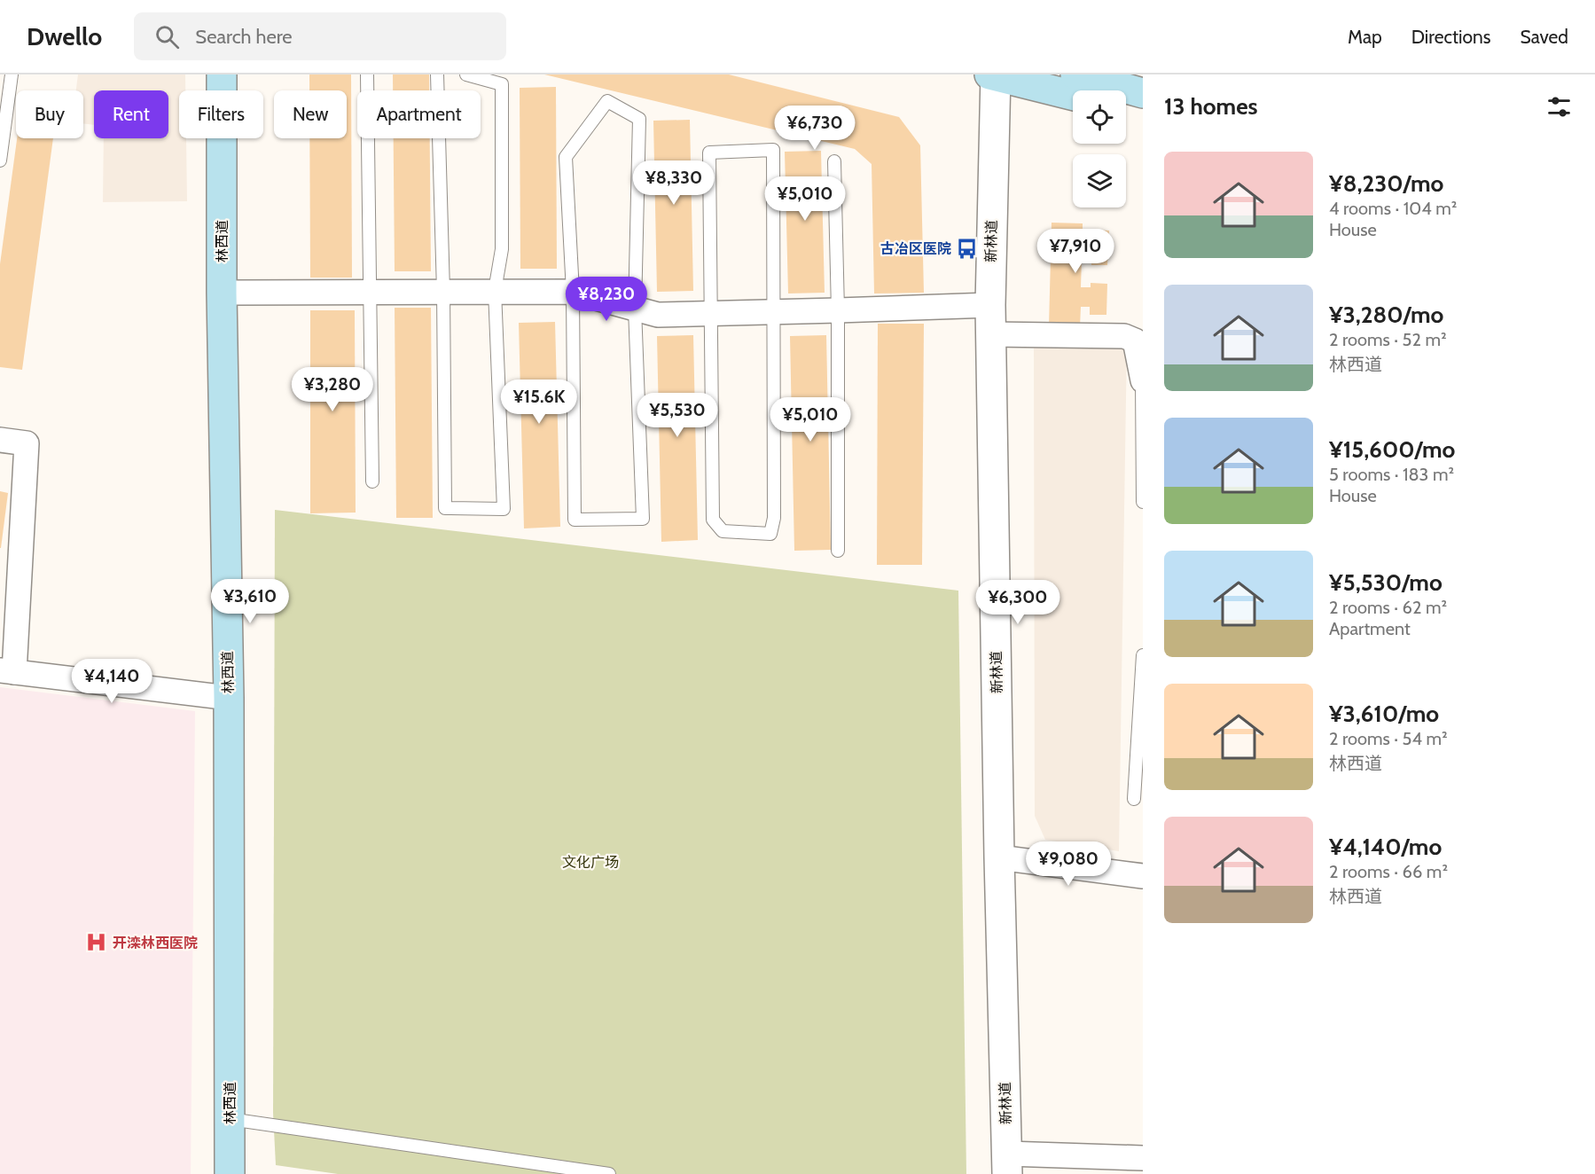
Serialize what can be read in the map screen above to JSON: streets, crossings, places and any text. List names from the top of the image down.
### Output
{
  "streets": {
    "main road": ["林西道"],
    "street": ["新林道"]
  },
  "parks": ["文化广场"],
  "places": {
    "bus stop": ["古冶区医院"],
    "hospital": ["开滦林西医院"]
  },
  "page": {
    "header": "Dwello",
    "search": "Search here",
    "nav": ["Map", "Directions", "Saved"],
    "heading": "13 homes",
    "chip": [
      "Buy",
      "Rent",
      "Filters",
      "New",
      "Apartment"
    ],
    "price": [
      "¥6,730",
      "¥8,330",
      "¥5,010",
      "¥7,910",
      "¥8,230",
      "¥3,280",
      "¥15.6K",
      "¥5,530",
      "¥5,010",
      "¥3,610",
      "¥6,300",
      "¥4,140",
      "¥9,080"
    ],
    "list": [
      {
        "name": "¥8,230/mo",
        "note": "4 rooms · 104 m² · House"
      },
      {
        "name": "¥3,280/mo",
        "note": "2 rooms · 52 m² · 林西道"
      },
      {
        "name": "¥15,600/mo",
        "note": "5 rooms · 183 m² · House"
      },
      {
        "name": "¥5,530/mo",
        "note": "2 rooms · 62 m² · Apartment"
      },
      {
        "name": "¥3,610/mo",
        "note": "2 rooms · 54 m² · 林西道"
      },
      {
        "name": "¥4,140/mo",
        "note": "2 rooms · 66 m² · 林西道"
      }
    ]
  }
}
